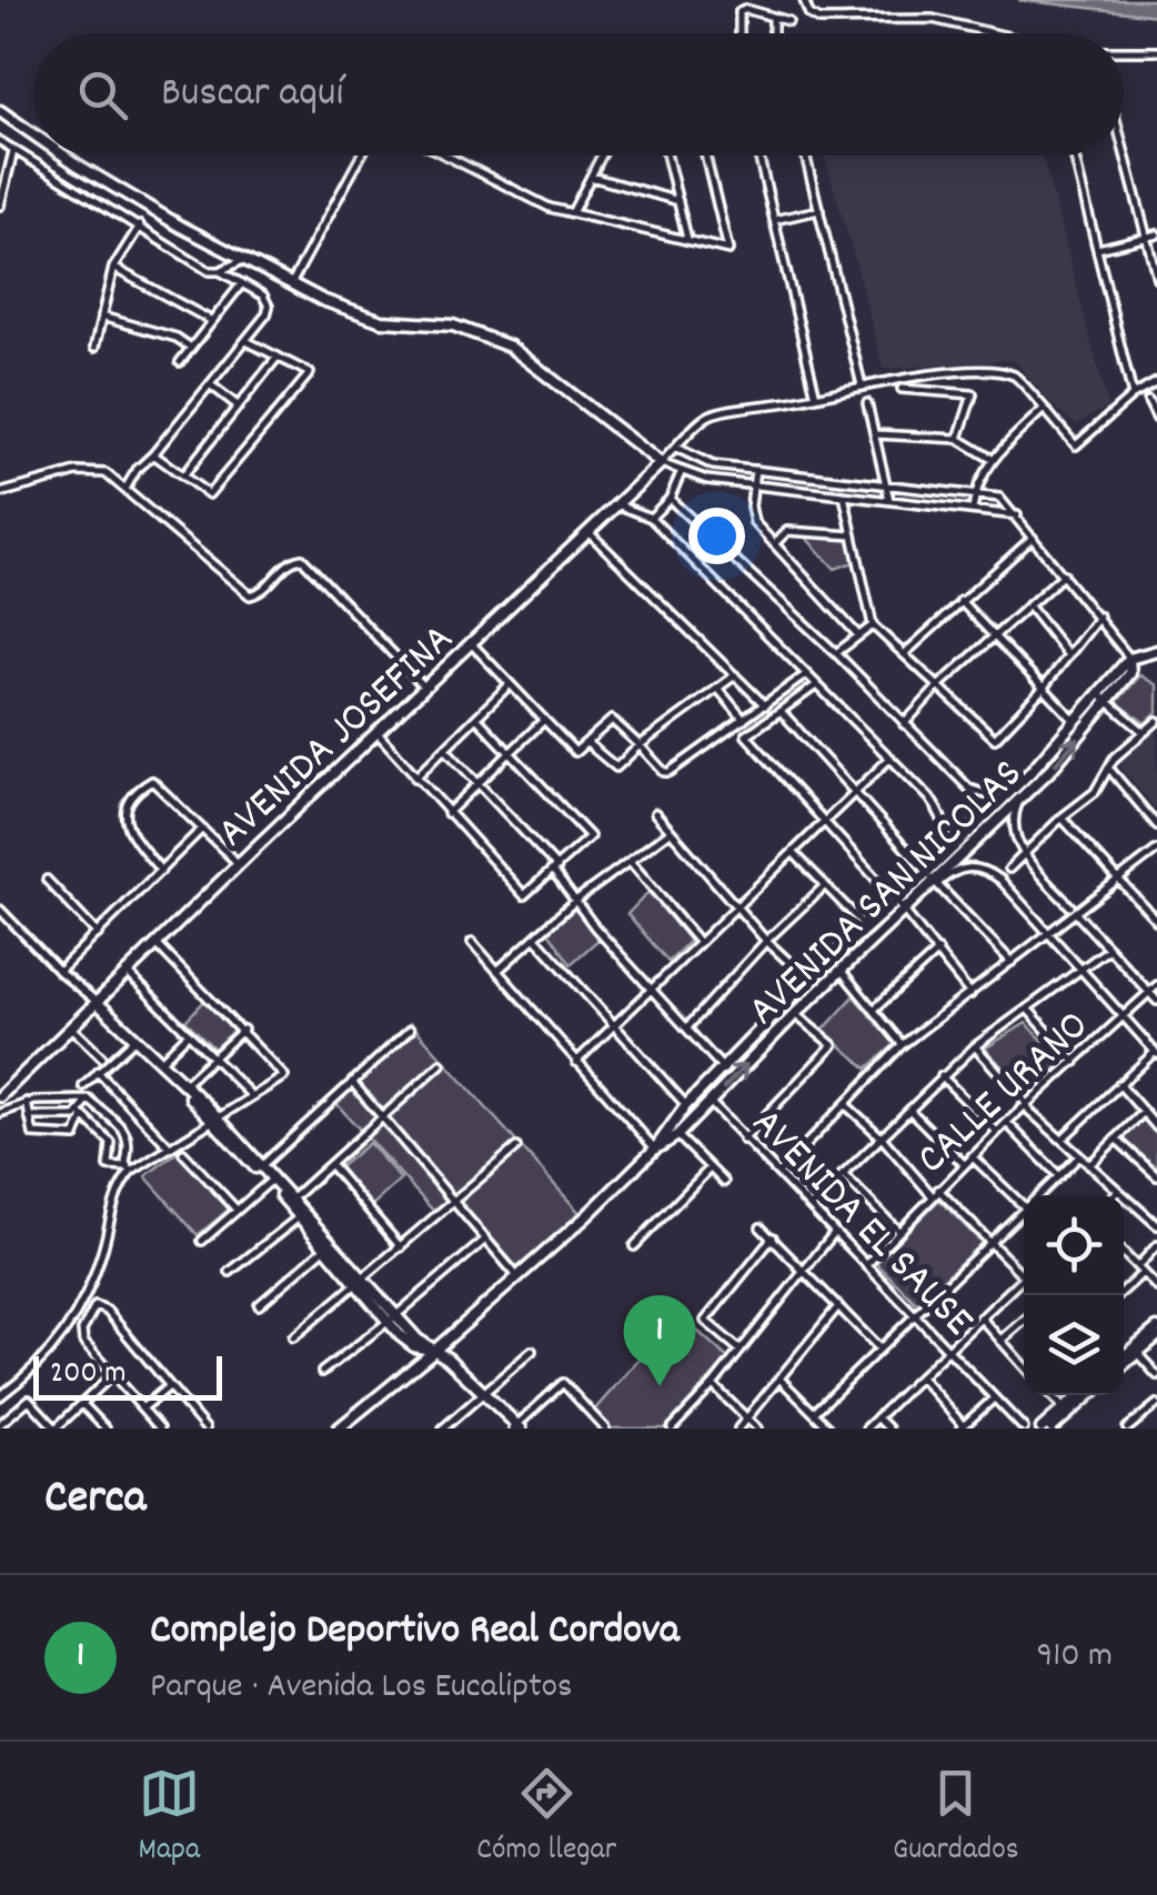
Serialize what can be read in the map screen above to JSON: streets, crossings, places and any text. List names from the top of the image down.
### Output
{
  "streets": {
    "street": [
      "AVENIDA JOSEFINA",
      "AVENIDA SAN NICOLAS",
      "CALLE URANO",
      "AVENIDA EL SAUSE"
    ]
  },
  "crossings": [
    ["AVENIDA SAN NICOLAS", "AVENIDA EL SAUSE"],
    ["CALLE URANO", "AVENIDA EL SAUSE"]
  ],
  "scale_bar": "200 m",
  "page": {
    "search": "Buscar aquí",
    "pins": "1",
    "scale": "200 m",
    "heading": "Cerca",
    "list": [
      {
        "mark": "1",
        "name": "Complejo Deportivo Real Cordova",
        "note": "Parque · Avenida Los Eucaliptos",
        "value": "910 m"
      }
    ],
    "nav": ["Mapa", "Cómo llegar", "Guardados"]
  }
}
